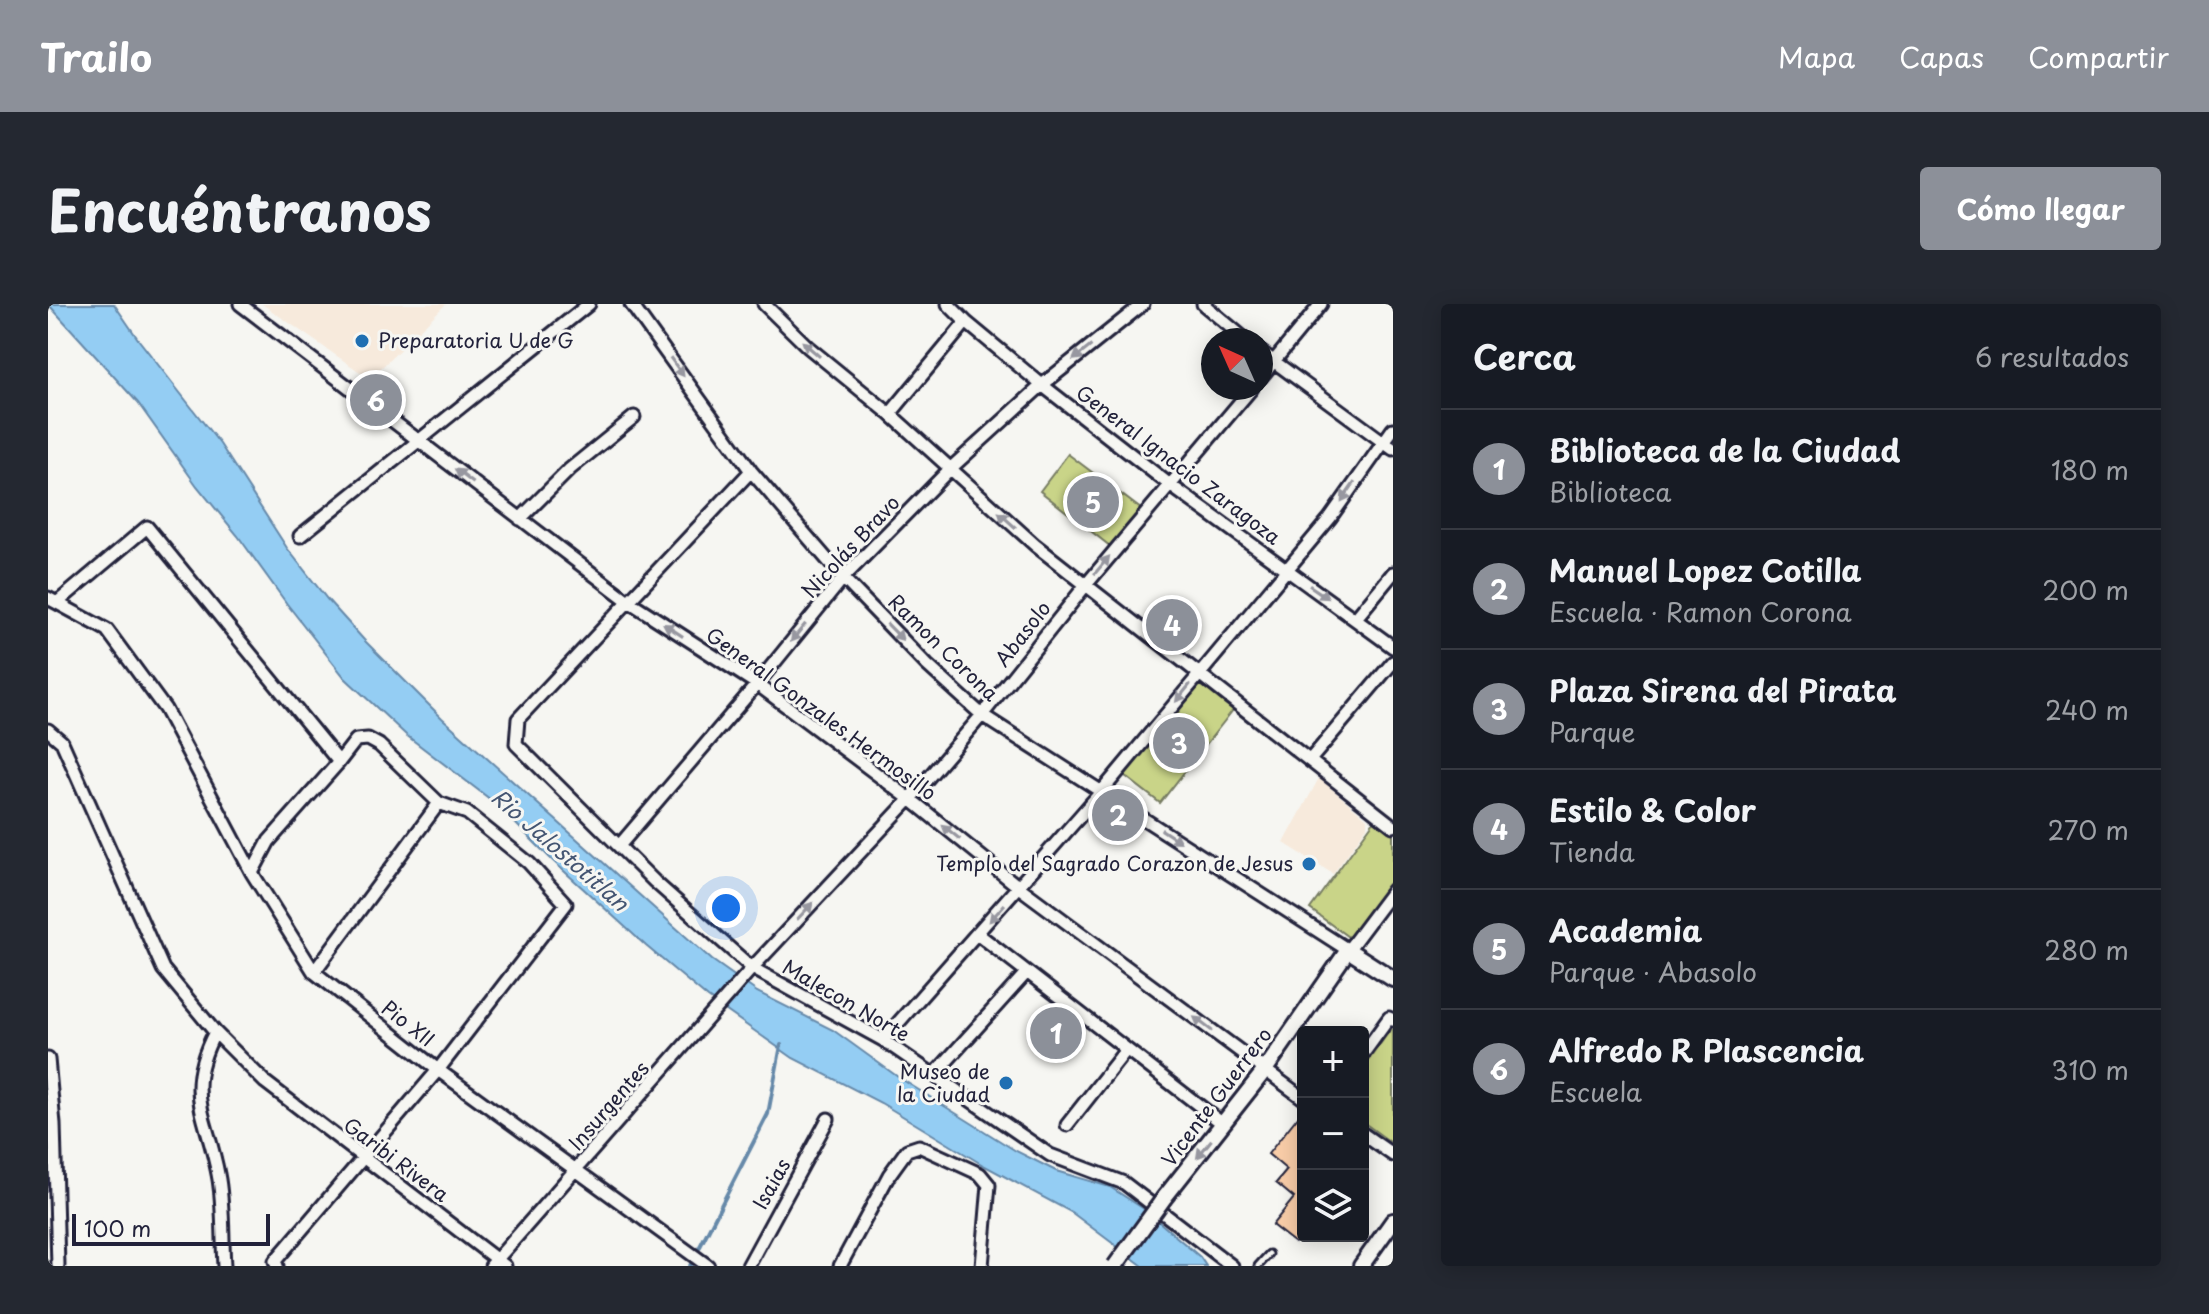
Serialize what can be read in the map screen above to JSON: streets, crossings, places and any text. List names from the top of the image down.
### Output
{
  "streets": {
    "street": [
      "General Ignacio Zaragoza",
      "Nicolás Bravo",
      "Abasolo",
      "Ramon Corona",
      "General Gonzales Hermosillo",
      "Malecon Norte",
      "Pio XII",
      "Vicente Guerrero",
      "Insurgentes",
      "Garibi Rivera",
      "Isaias"
    ]
  },
  "crossings": [
    ["General Ignacio Zaragoza", "Nicolás Bravo"],
    ["General Ignacio Zaragoza", "Abasolo"],
    ["Nicolás Bravo", "Ramon Corona"],
    ["Nicolás Bravo", "General Gonzales Hermosillo"],
    ["Nicolás Bravo", "Malecon Norte"],
    ["Abasolo", "Ramon Corona"],
    ["Abasolo", "General Gonzales Hermosillo"],
    ["Abasolo", "Malecon Norte"],
    ["Abasolo", "Insurgentes"],
    ["Ramon Corona", "Malecon Norte"],
    ["Ramon Corona", "Vicente Guerrero"],
    ["General Gonzales Hermosillo", "Malecon Norte"],
    ["General Gonzales Hermosillo", "Vicente Guerrero"],
    ["Malecon Norte", "Insurgentes"],
    ["Pio XII", "Insurgentes"],
    ["Insurgentes", "Garibi Rivera"]
  ],
  "one_way": ["Abasolo", "Ramon Corona"],
  "water": ["Rio Jalostotitlan"],
  "places": ["Preparatoria U de G", "Templo del Sagrado Corazon de Jesus", "Museo de la Ciudad"],
  "scale_bar": "100 m",
  "north": "top left",
  "page": {
    "header": "Trailo",
    "nav": ["Mapa", "Capas", "Compartir"],
    "title": "Encuéntranos",
    "buttons": "Cómo llegar",
    "heading": ["Cerca", "6 resultados"],
    "pins": [
      "6",
      "5",
      "4",
      "3",
      "2",
      "1"
    ],
    "list": [
      {
        "mark": "1",
        "name": "Biblioteca de la Ciudad",
        "note": "Biblioteca",
        "value": "180 m"
      },
      {
        "mark": "2",
        "name": "Manuel Lopez Cotilla",
        "note": "Escuela · Ramon Corona",
        "value": "200 m"
      },
      {
        "mark": "3",
        "name": "Plaza Sirena del Pirata",
        "note": "Parque",
        "value": "240 m"
      },
      {
        "mark": "4",
        "name": "Estilo & Color",
        "note": "Tienda",
        "value": "270 m"
      },
      {
        "mark": "5",
        "name": "Academia",
        "note": "Parque · Abasolo",
        "value": "280 m"
      },
      {
        "mark": "6",
        "name": "Alfredo R Plascencia",
        "note": "Escuela",
        "value": "310 m"
      }
    ],
    "map_buttons": ["+", "−"],
    "scale": "100 m"
  }
}
